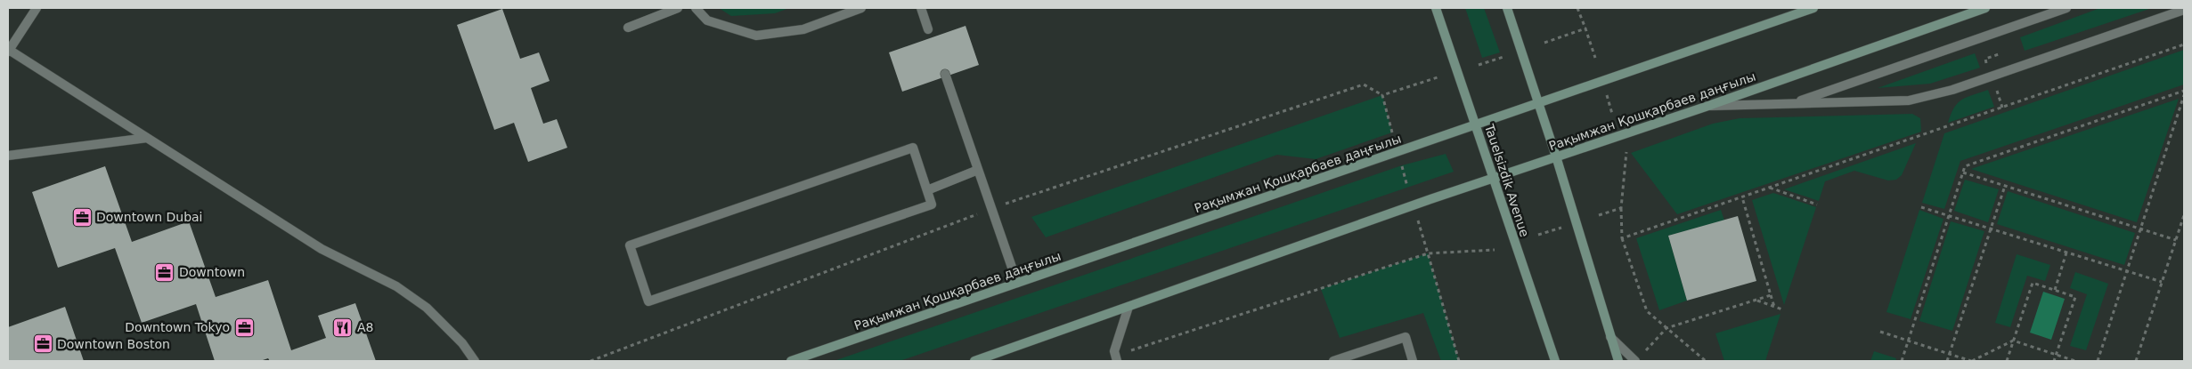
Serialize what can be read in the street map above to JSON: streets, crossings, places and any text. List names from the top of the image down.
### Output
{
  "streets": {
    "main road": ["Рақымжан Қошқарбаев даңғылы", "Tauelsizdik Avenue"]
  },
  "crossings": [
    ["Рақымжан Қошқарбаев даңғылы", "Tauelsizdik Avenue"]
  ],
  "places": {
    "office": [
      "Downtown Dubai",
      "Downtown",
      "Downtown Tokyo",
      "Downtown Boston"
    ],
    "restaurant": ["А8"]
  }
}
